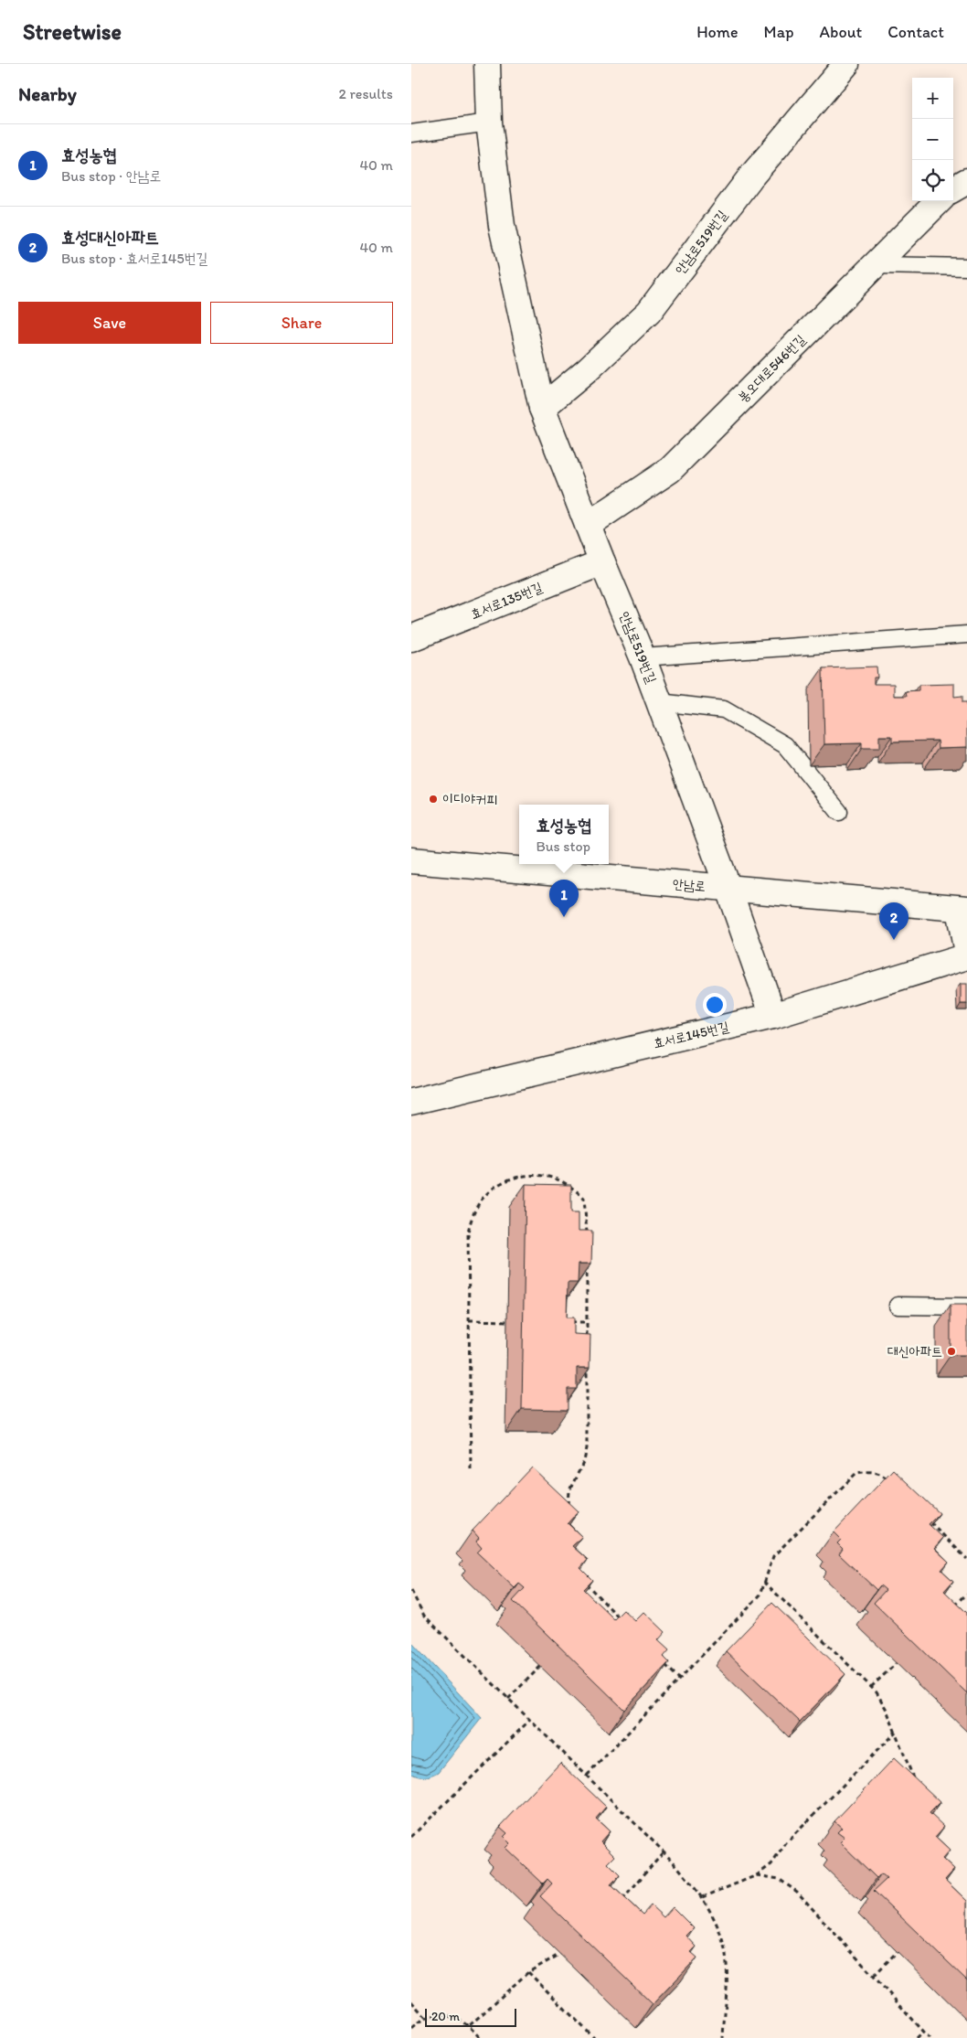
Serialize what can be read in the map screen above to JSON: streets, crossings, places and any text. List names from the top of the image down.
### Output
{
  "streets": {
    "street": [
      "안남로519번길",
      "봉오대로546번길",
      "효서로135번길",
      "안남로",
      "효서로145번길"
    ]
  },
  "crossings": [
    ["안남로519번길", "봉오대로546번길"],
    ["안남로519번길", "효서로135번길"],
    ["안남로519번길", "안남로"],
    ["안남로519번길", "효서로145번길"],
    ["안남로", "효서로145번길"]
  ],
  "places": ["이디야커피", "대신아파트"],
  "scale_bar": "20 m",
  "page": {
    "header": "Streetwise",
    "nav": [
      "Home",
      "Map",
      "About",
      "Contact"
    ],
    "heading": ["Nearby", "2 results"],
    "map_buttons": ["+", "−"],
    "list": [
      {
        "mark": "1",
        "name": "효성농협",
        "note": "Bus stop · 안남로",
        "value": "40 m"
      },
      {
        "mark": "2",
        "name": "효성대신아파트",
        "note": "Bus stop · 효서로145번길",
        "value": "40 m"
      }
    ],
    "buttons": ["Save", "Share"],
    "popup": ["효성농협", "Bus stop"],
    "pins": ["1", "2"],
    "scale": "20 m"
  }
}
